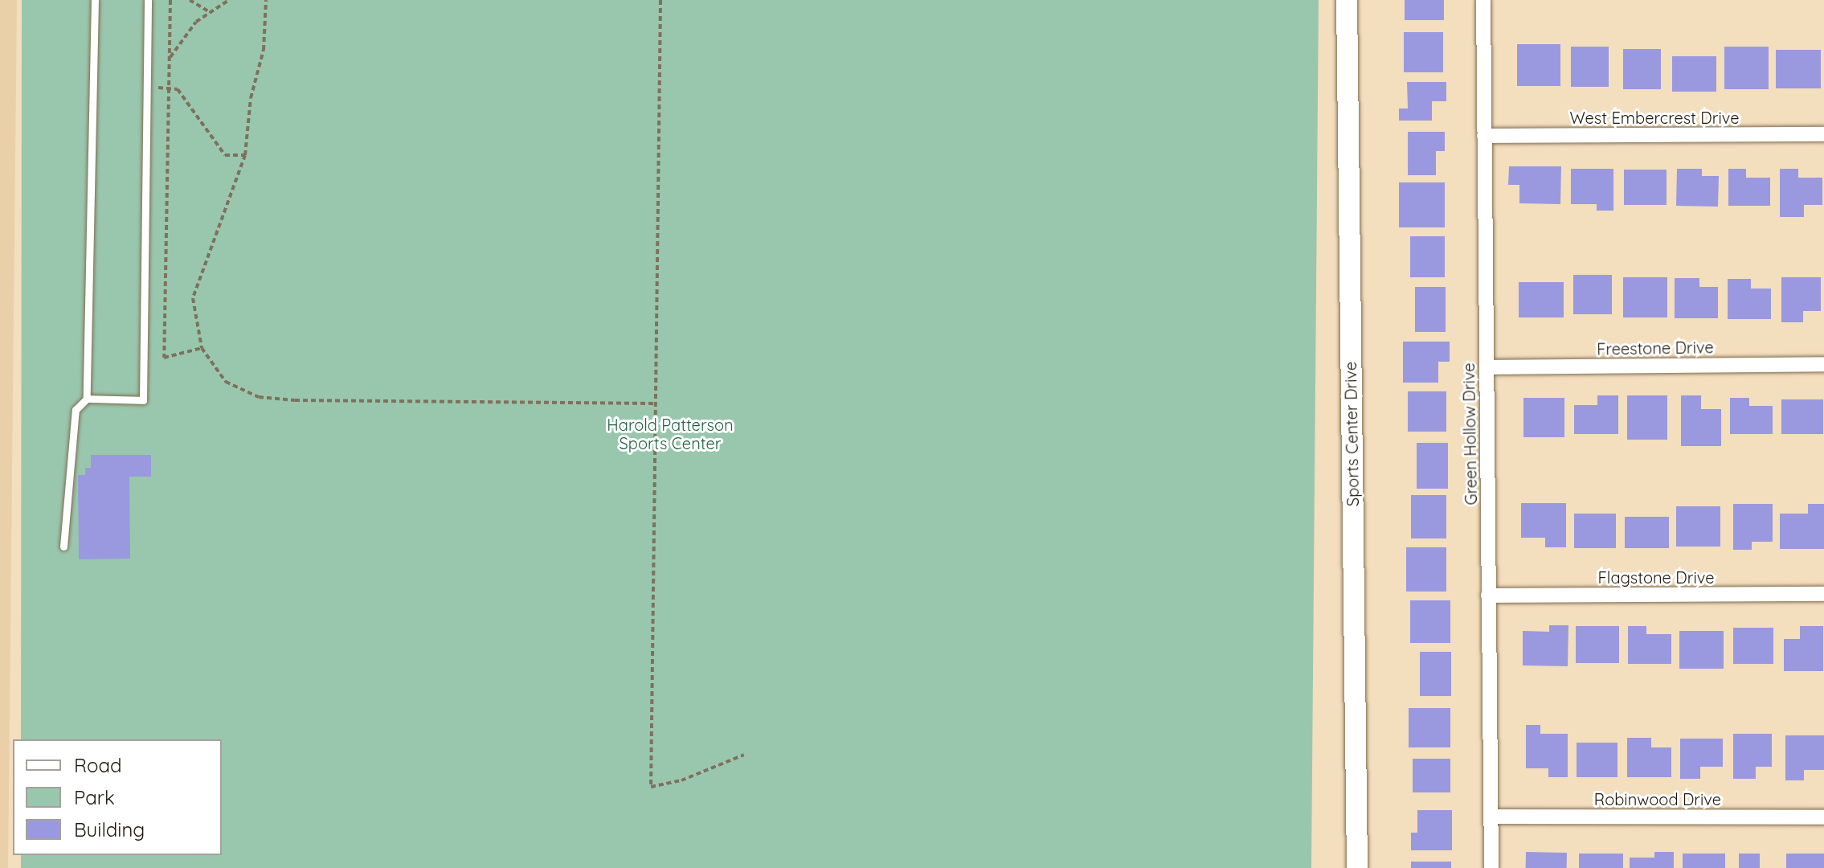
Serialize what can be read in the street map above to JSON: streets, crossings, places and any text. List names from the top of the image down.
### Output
{
  "streets": {
    "street": [
      "West Embercrest Drive",
      "Freestone Drive",
      "Sports Center Drive",
      "Green Hollow Drive",
      "Flagstone Drive",
      "Robinwood Drive"
    ]
  },
  "crossings": [
    ["West Embercrest Drive", "Green Hollow Drive"],
    ["Freestone Drive", "Green Hollow Drive"],
    ["Green Hollow Drive", "Flagstone Drive"],
    ["Green Hollow Drive", "Robinwood Drive"]
  ],
  "parks": ["Harold Patterson Sports Center"],
  "legend": ["Road", "Park", "Building"]
}
